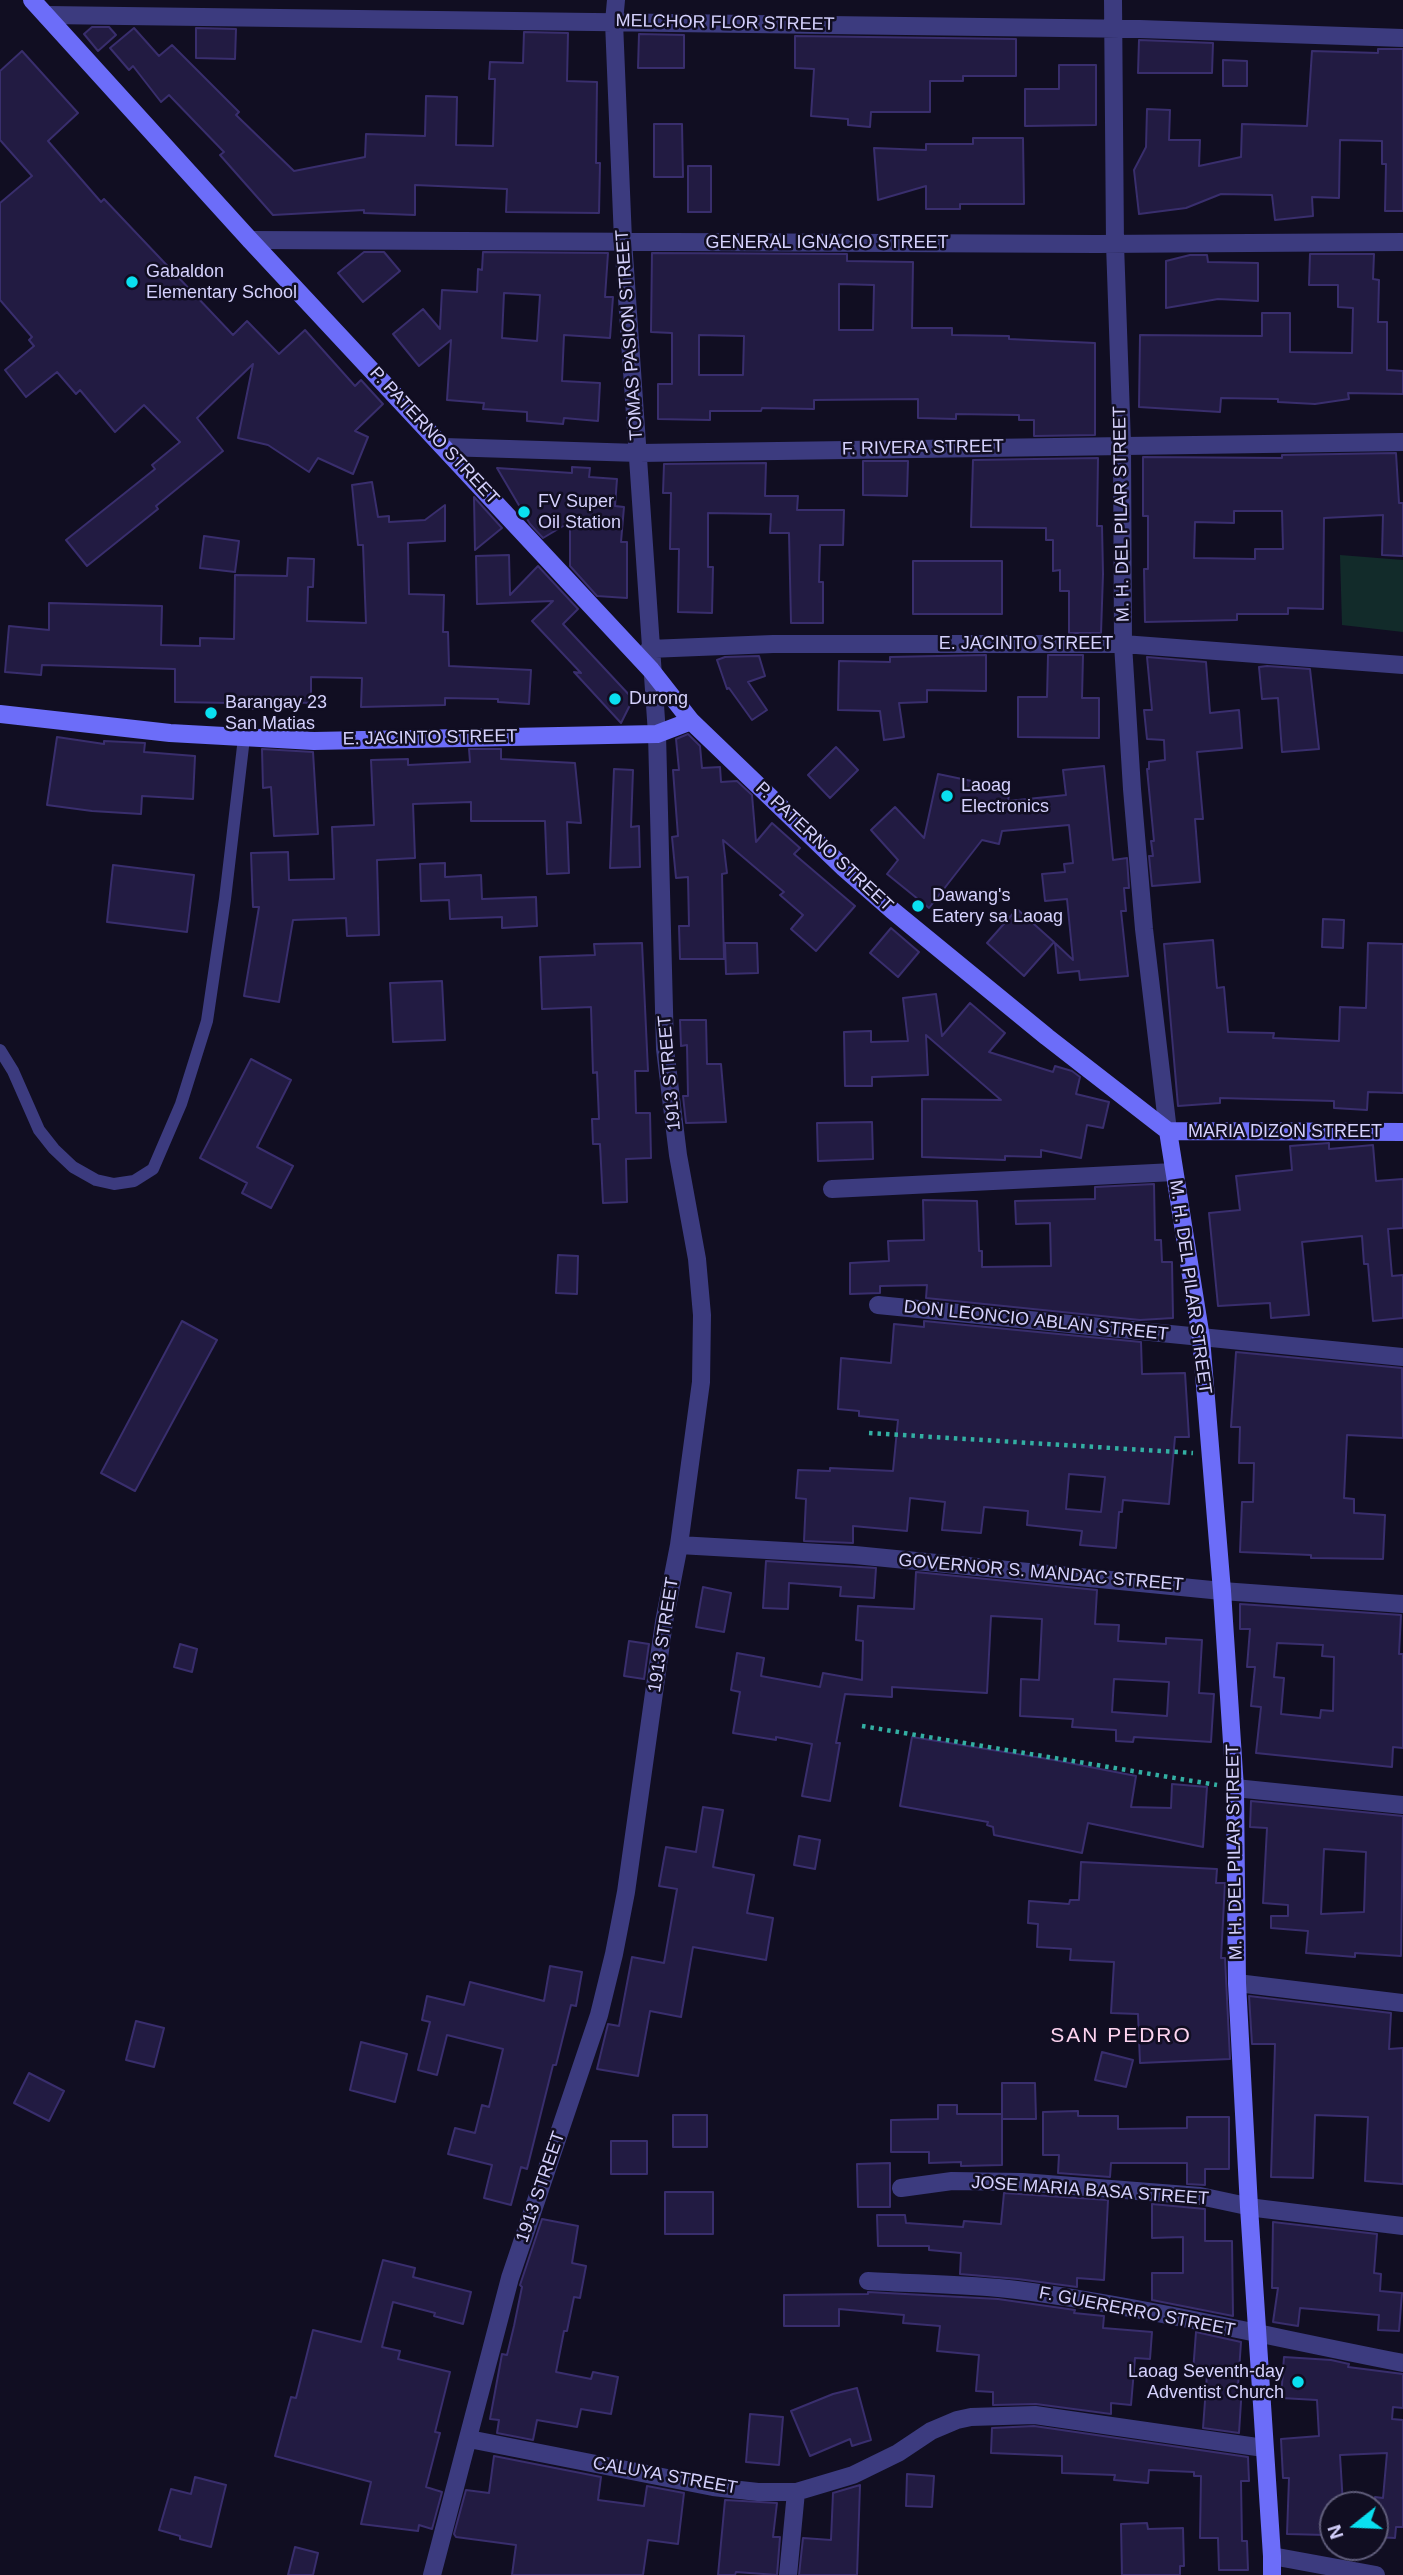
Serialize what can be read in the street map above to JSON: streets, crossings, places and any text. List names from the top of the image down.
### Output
{
  "streets": {
    "main road": [
      "P. PATERNO STREET",
      "M. H. DEL PILAR STREET",
      "E. JACINTO STREET",
      "MARIA DIZON STREET"
    ],
    "street": [
      "MELCHOR FLOR STREET",
      "GENERAL IGNACIO STREET",
      "TOMAS PASION STREET",
      "F. RIVERA STREET",
      "1913 STREET",
      "DON LEONCIO ABLAN STREET",
      "GOVERNOR S. MANDAC STREET",
      "JOSE MARIA BASA STREET",
      "F. GUERERRO STREET",
      "CALUYA STREET"
    ]
  },
  "crossings": [
    ["MELCHOR FLOR STREET", "TOMAS PASION STREET"],
    ["MELCHOR FLOR STREET", "P. PATERNO STREET"],
    ["MELCHOR FLOR STREET", "M. H. DEL PILAR STREET"],
    ["GENERAL IGNACIO STREET", "TOMAS PASION STREET"],
    ["GENERAL IGNACIO STREET", "P. PATERNO STREET"],
    ["GENERAL IGNACIO STREET", "M. H. DEL PILAR STREET"],
    ["TOMAS PASION STREET", "P. PATERNO STREET"],
    ["TOMAS PASION STREET", "F. RIVERA STREET"],
    ["TOMAS PASION STREET", "E. JACINTO STREET"],
    ["TOMAS PASION STREET", "1913 STREET"],
    ["P. PATERNO STREET", "F. RIVERA STREET"],
    ["P. PATERNO STREET", "M. H. DEL PILAR STREET"],
    ["P. PATERNO STREET", "E. JACINTO STREET"],
    ["P. PATERNO STREET", "1913 STREET"],
    ["P. PATERNO STREET", "MARIA DIZON STREET"],
    ["F. RIVERA STREET", "M. H. DEL PILAR STREET"],
    ["M. H. DEL PILAR STREET", "E. JACINTO STREET"],
    ["M. H. DEL PILAR STREET", "MARIA DIZON STREET"],
    ["M. H. DEL PILAR STREET", "DON LEONCIO ABLAN STREET"],
    ["M. H. DEL PILAR STREET", "GOVERNOR S. MANDAC STREET"],
    ["M. H. DEL PILAR STREET", "JOSE MARIA BASA STREET"],
    ["M. H. DEL PILAR STREET", "F. GUERERRO STREET"],
    ["M. H. DEL PILAR STREET", "CALUYA STREET"],
    ["E. JACINTO STREET", "1913 STREET"],
    ["1913 STREET", "GOVERNOR S. MANDAC STREET"],
    ["1913 STREET", "CALUYA STREET"]
  ],
  "districts": ["SAN PEDRO"],
  "places": [
    "Gabaldon Elementary School",
    "FV Super Oil Station",
    "Durong",
    "Barangay 23 San Matias",
    "Laoag Electronics",
    "Dawang's Eatery sa Laoag",
    "Laoag Seventh-day Adventist Church"
  ],
  "north": "left"
}
